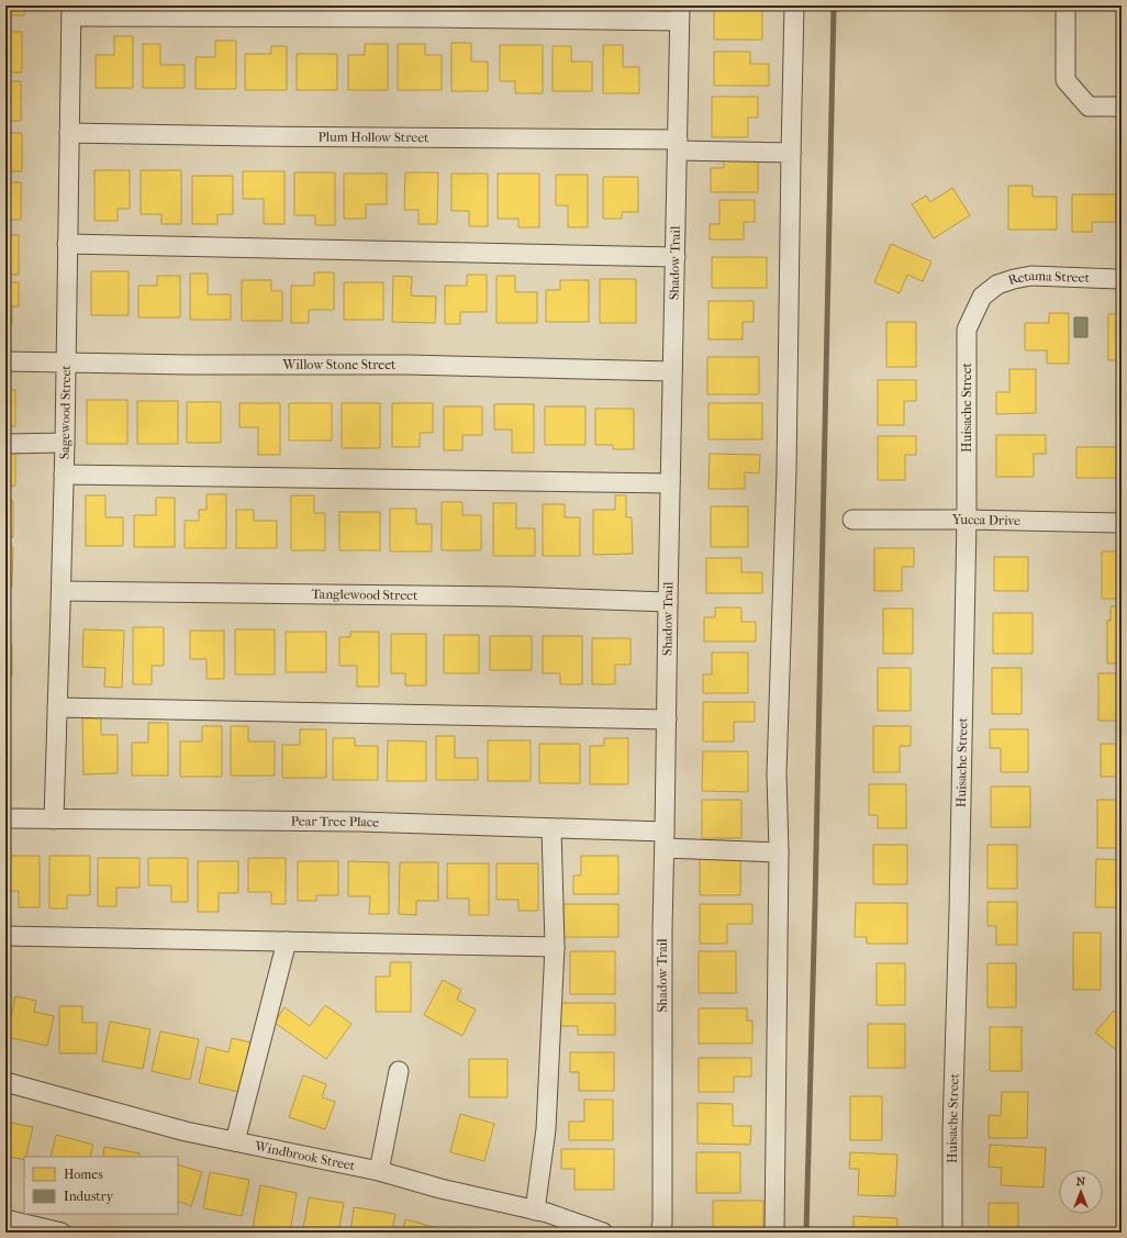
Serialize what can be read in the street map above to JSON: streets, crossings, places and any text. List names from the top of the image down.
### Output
{
  "streets": {
    "street": [
      "Plum Hollow Street",
      "Shadow Trail",
      "Retama Street",
      "Willow Stone Street",
      "Huisache Street",
      "Sagewood Street",
      "Yucca Drive",
      "Tanglewood Street",
      "Pear Tree Place",
      "Windbrook Street"
    ]
  },
  "crossings": [
    ["Plum Hollow Street", "Shadow Trail"],
    ["Plum Hollow Street", "Sagewood Street"],
    ["Shadow Trail", "Willow Stone Street"],
    ["Shadow Trail", "Tanglewood Street"],
    ["Shadow Trail", "Pear Tree Place"],
    ["Retama Street", "Huisache Street"],
    ["Willow Stone Street", "Sagewood Street"],
    ["Huisache Street", "Yucca Drive"],
    ["Sagewood Street", "Tanglewood Street"],
    ["Sagewood Street", "Pear Tree Place"]
  ],
  "legend": ["Homes", "Industry"],
  "north": "top"
}
